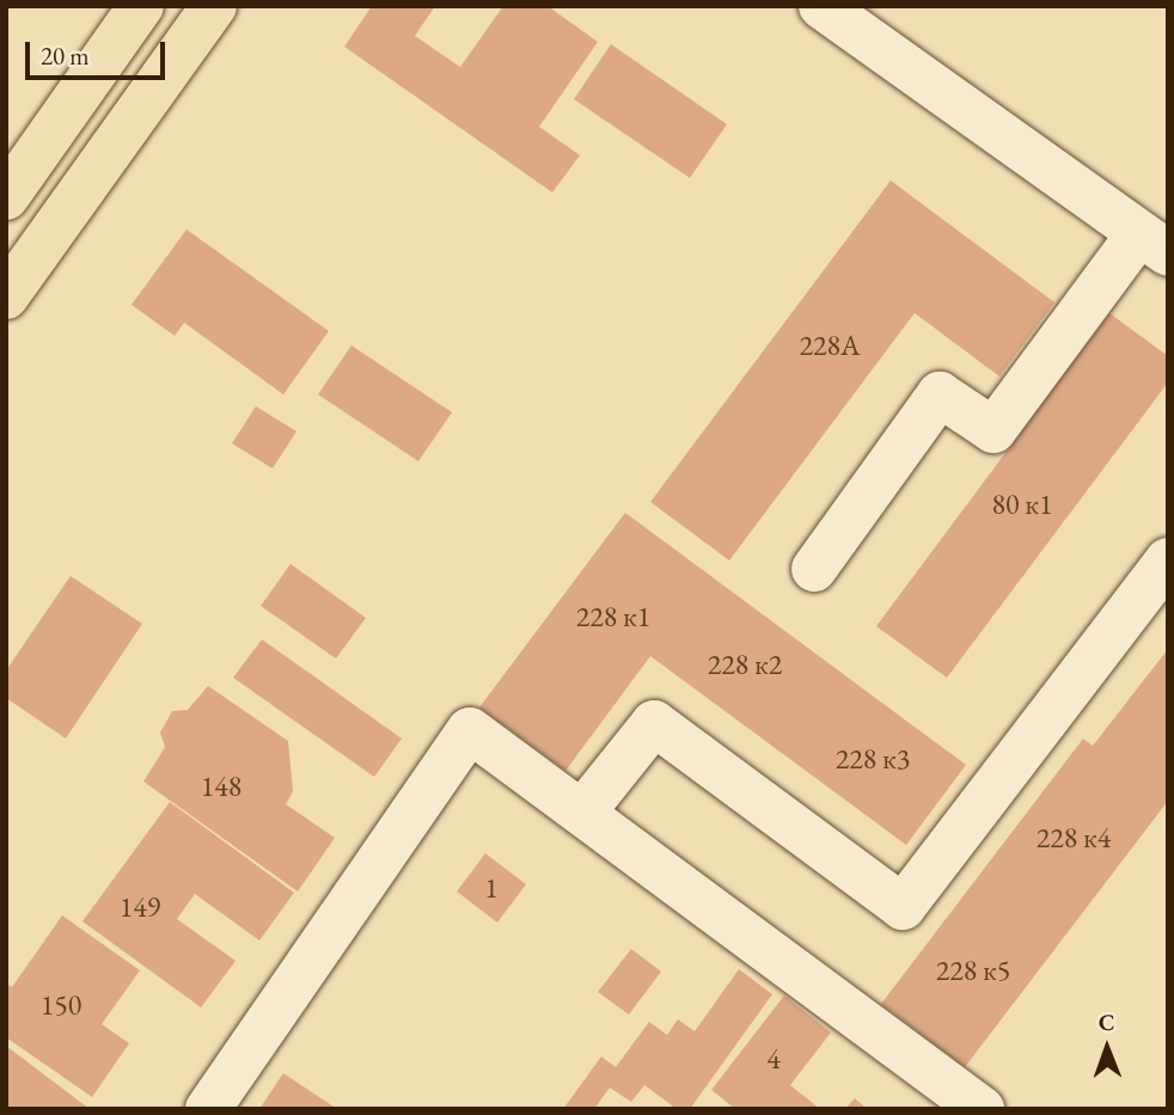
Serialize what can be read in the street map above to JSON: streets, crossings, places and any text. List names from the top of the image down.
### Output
{
  "house_numbers": [
    "228А",
    "80 к1",
    "228 к1",
    "228 к2",
    "228 к3",
    "148",
    "228 к4",
    "1",
    "149",
    "228 к5",
    "150",
    "4"
  ],
  "scale_bar": "20 m",
  "north": "top"
}
